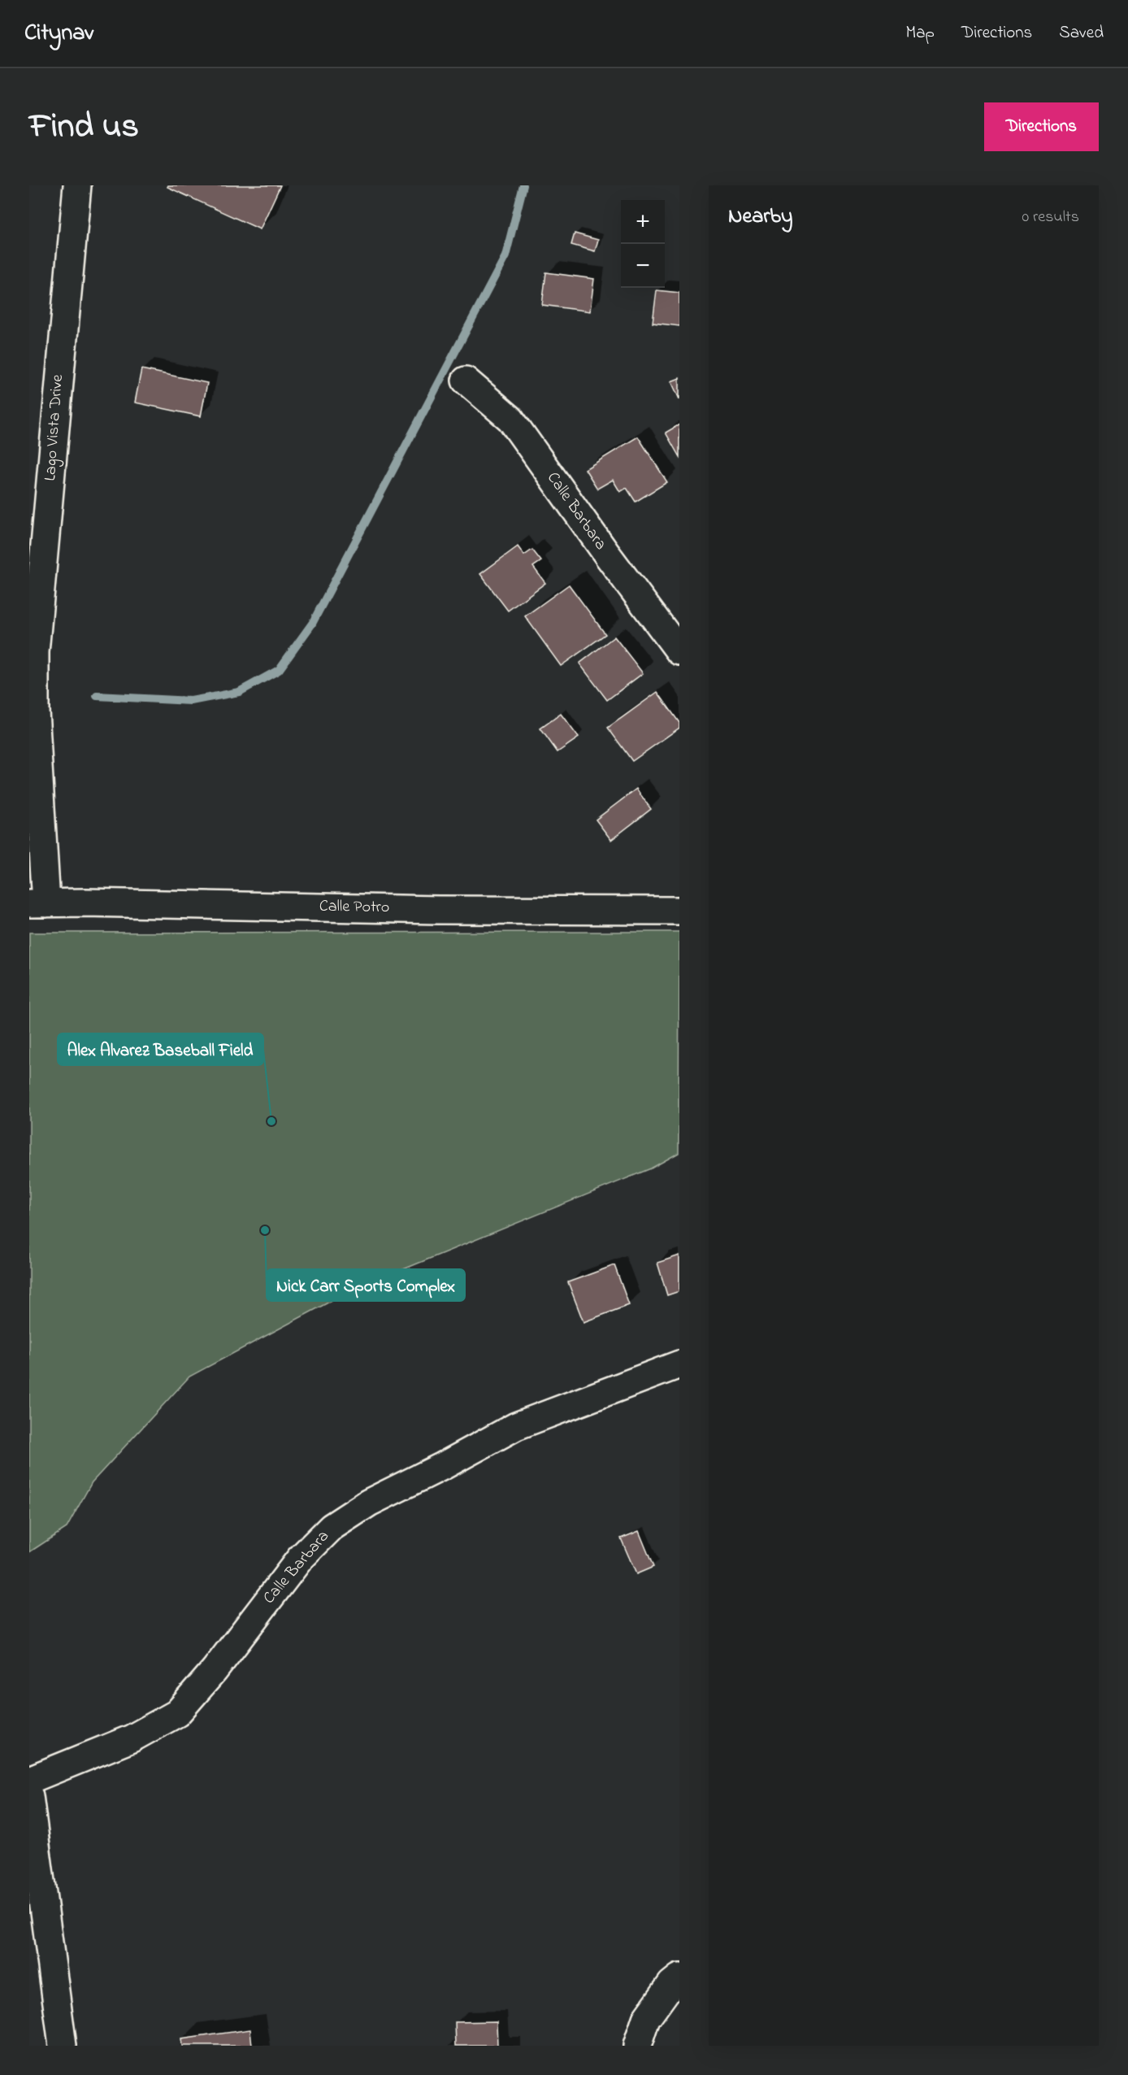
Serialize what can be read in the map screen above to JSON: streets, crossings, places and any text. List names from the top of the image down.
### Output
{
  "streets": {
    "street": ["Lago Vista Drive", "Calle Barbara", "Calle Potro"]
  },
  "crossings": [
    ["Lago Vista Drive", "Calle Potro"]
  ],
  "places": ["Alex Alvarez Baseball Field", "Nick Carr Sports Complex"],
  "page": {
    "header": "Citynav",
    "nav": ["Map", "Directions", "Saved"],
    "title": "Find us",
    "buttons": "Directions",
    "heading": ["Nearby", "0 results"],
    "map_buttons": ["+", "−"]
  }
}
